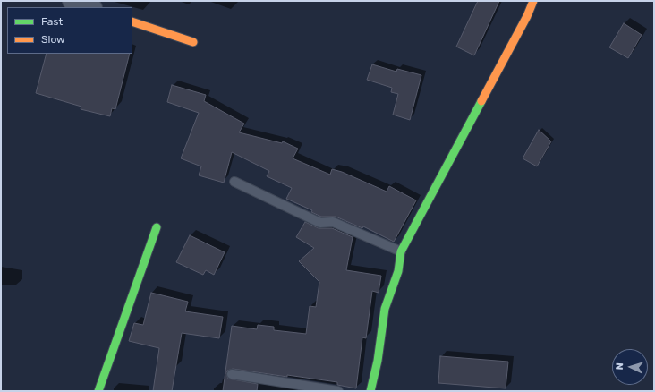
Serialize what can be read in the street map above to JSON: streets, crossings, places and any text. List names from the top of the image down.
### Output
{
  "legend": ["Fast", "Slow"],
  "north": "left"
}
